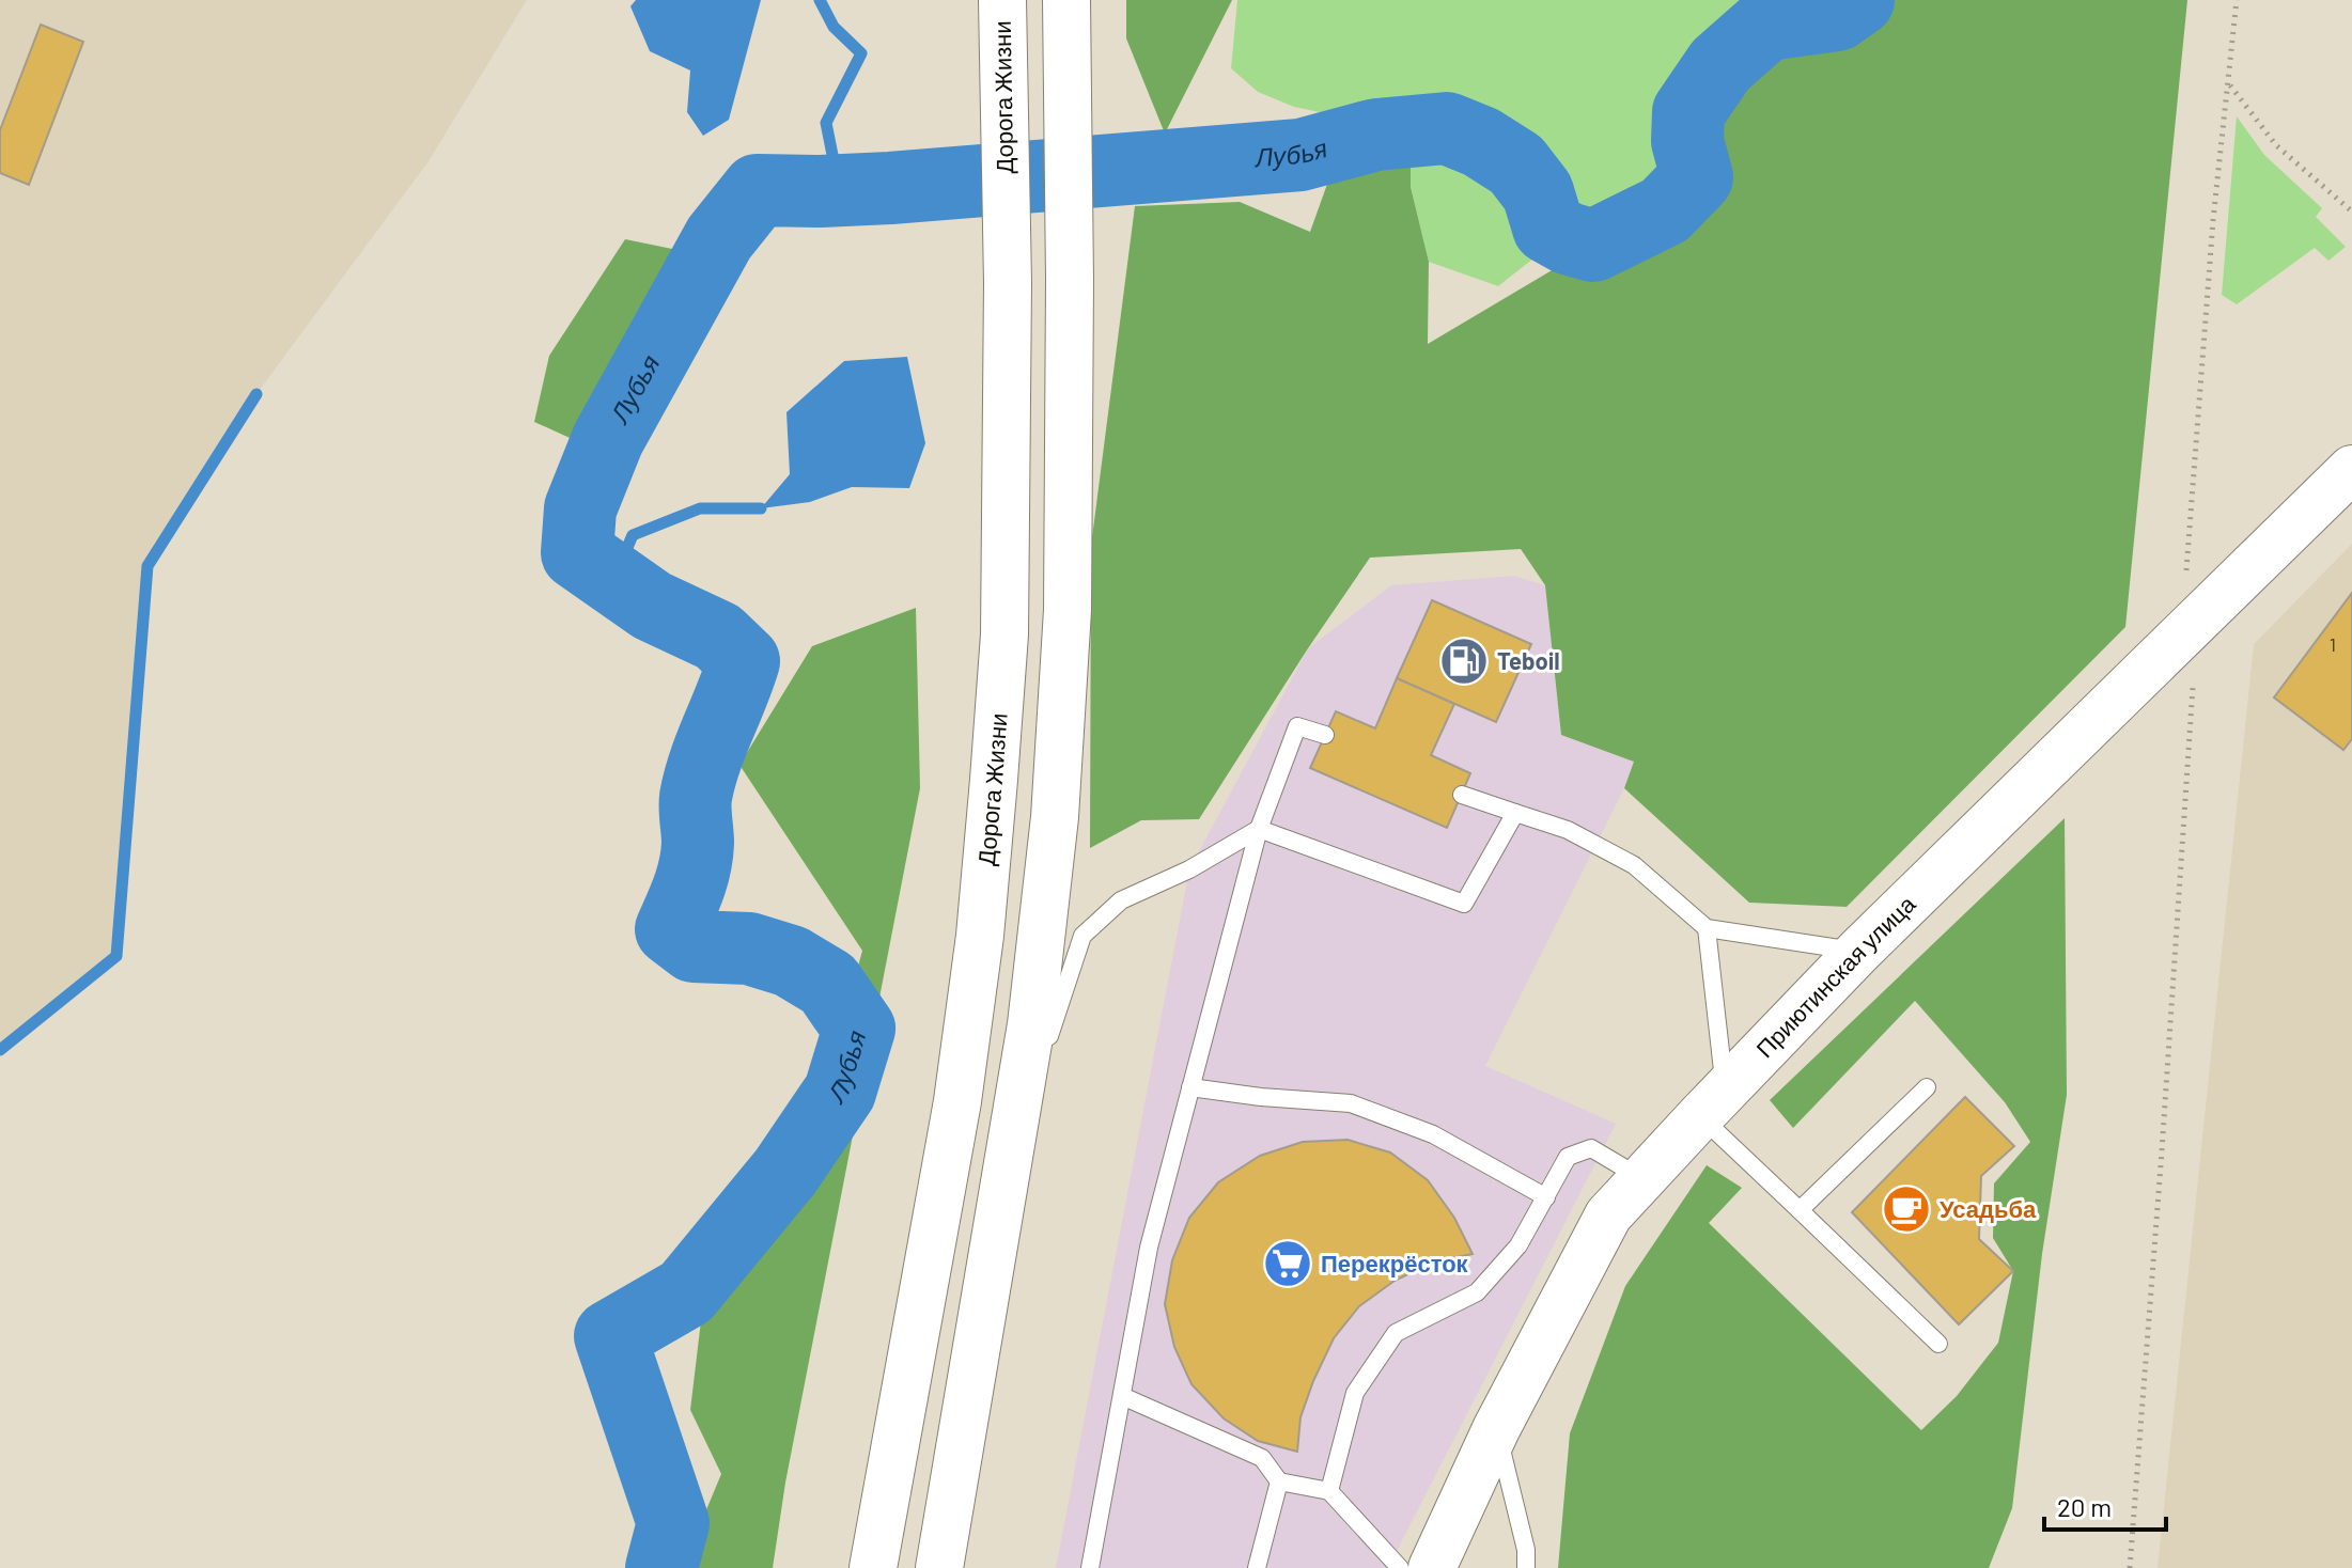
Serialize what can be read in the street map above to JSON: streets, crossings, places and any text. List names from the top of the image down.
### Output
{
  "streets": {
    "main road": ["Дорога Жизни", "Приютинская улица"]
  },
  "water": ["Лубья"],
  "places": {
    "fuel station": ["Teboil"],
    "cafe": ["Усадьба"],
    "supermarket": ["Перекрёсток"]
  },
  "house_numbers": ["1"],
  "scale_bar": "20 m"
}
